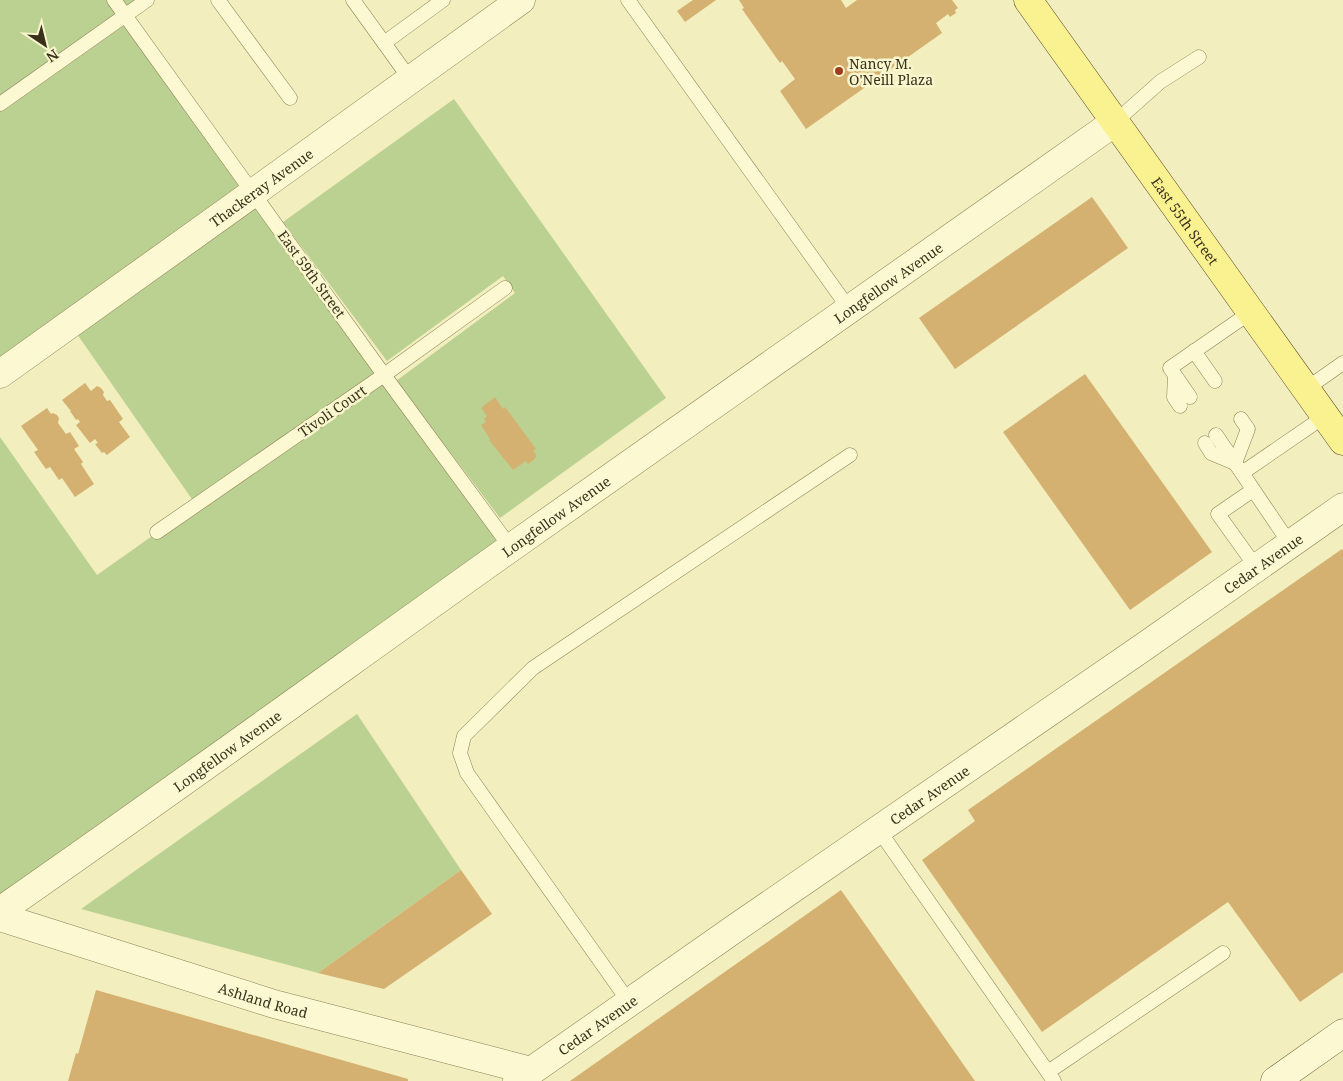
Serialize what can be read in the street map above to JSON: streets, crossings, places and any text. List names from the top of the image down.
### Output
{
  "streets": {
    "main road": ["East 55th Street"],
    "street": [
      "Thackeray Avenue",
      "Longfellow Avenue",
      "Cedar Avenue",
      "Ashland Road"
    ],
    "lane": ["East 59th Street", "Tivoli Court"]
  },
  "crossings": [
    ["Thackeray Avenue", "East 59th Street"],
    ["East 55th Street", "Longfellow Avenue"],
    ["East 59th Street", "Longfellow Avenue"],
    ["East 59th Street", "Tivoli Court"],
    ["Cedar Avenue", "Ashland Road"]
  ],
  "places": ["Nancy M. O'Neill Plaza"],
  "north": "bottom right"
}
